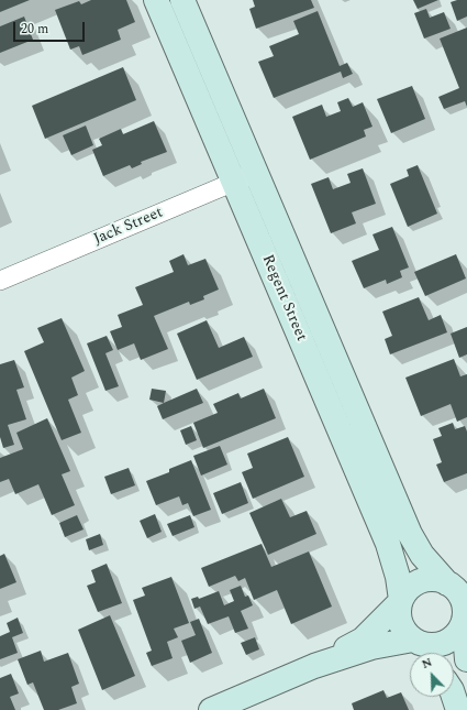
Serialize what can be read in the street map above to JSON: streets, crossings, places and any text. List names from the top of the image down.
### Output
{
  "streets": {
    "street": ["Jack Street", "Regent Street"]
  },
  "crossings": [
    ["Jack Street", "Regent Street"]
  ],
  "scale_bar": "20 m",
  "north": "top left"
}
